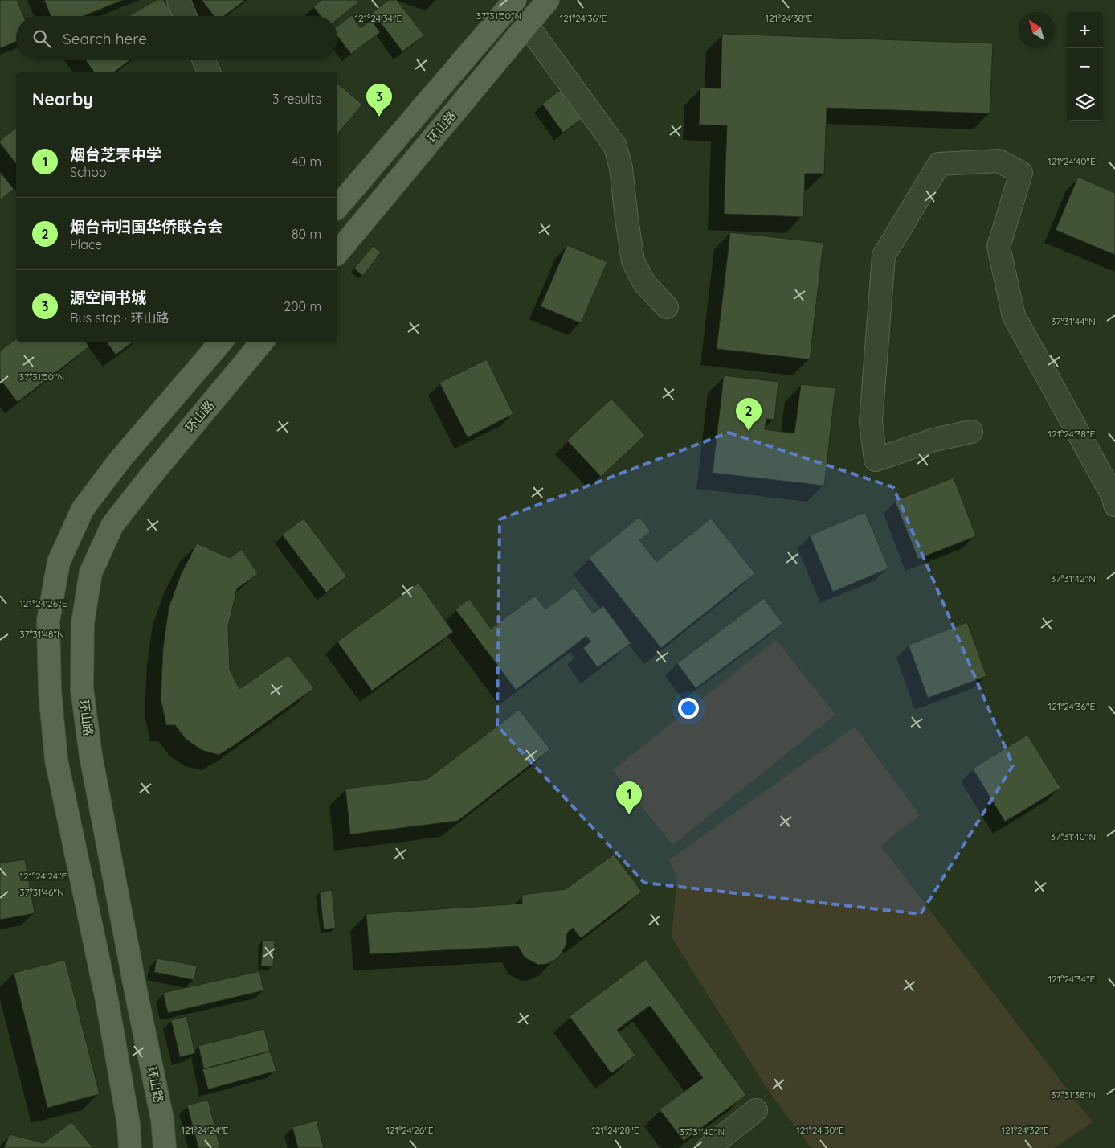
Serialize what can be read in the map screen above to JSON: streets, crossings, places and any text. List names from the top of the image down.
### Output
{
  "streets": {
    "main road": ["环山路"]
  },
  "north": "top left",
  "page": {
    "map_buttons": ["+", "−"],
    "search": "Search here",
    "heading": ["Nearby", "3 results"],
    "pins": ["3", "2", "1"],
    "list": [
      {
        "mark": "1",
        "name": "烟台芝罘中学",
        "note": "School",
        "value": "40 m"
      },
      {
        "mark": "2",
        "name": "烟台市归国华侨联合会",
        "note": "Place",
        "value": "80 m"
      },
      {
        "mark": "3",
        "name": "源空间书城",
        "note": "Bus stop · 环山路",
        "value": "200 m"
      }
    ]
  },
  "coordinates": [
    "37°31'50\"N",
    "121°24'34\"E",
    "121°24'36\"E",
    "121°24'38\"E",
    "121°24'40\"E",
    "37°31'44\"N",
    "37°31'42\"N",
    "121°24'26\"E",
    "37°31'48\"N",
    "37°31'40\"N",
    "121°24'24\"E",
    "37°31'46\"N",
    "37°31'38\"N",
    "121°24'28\"E",
    "121°24'30\"E",
    "121°24'32\"E"
  ]
}
